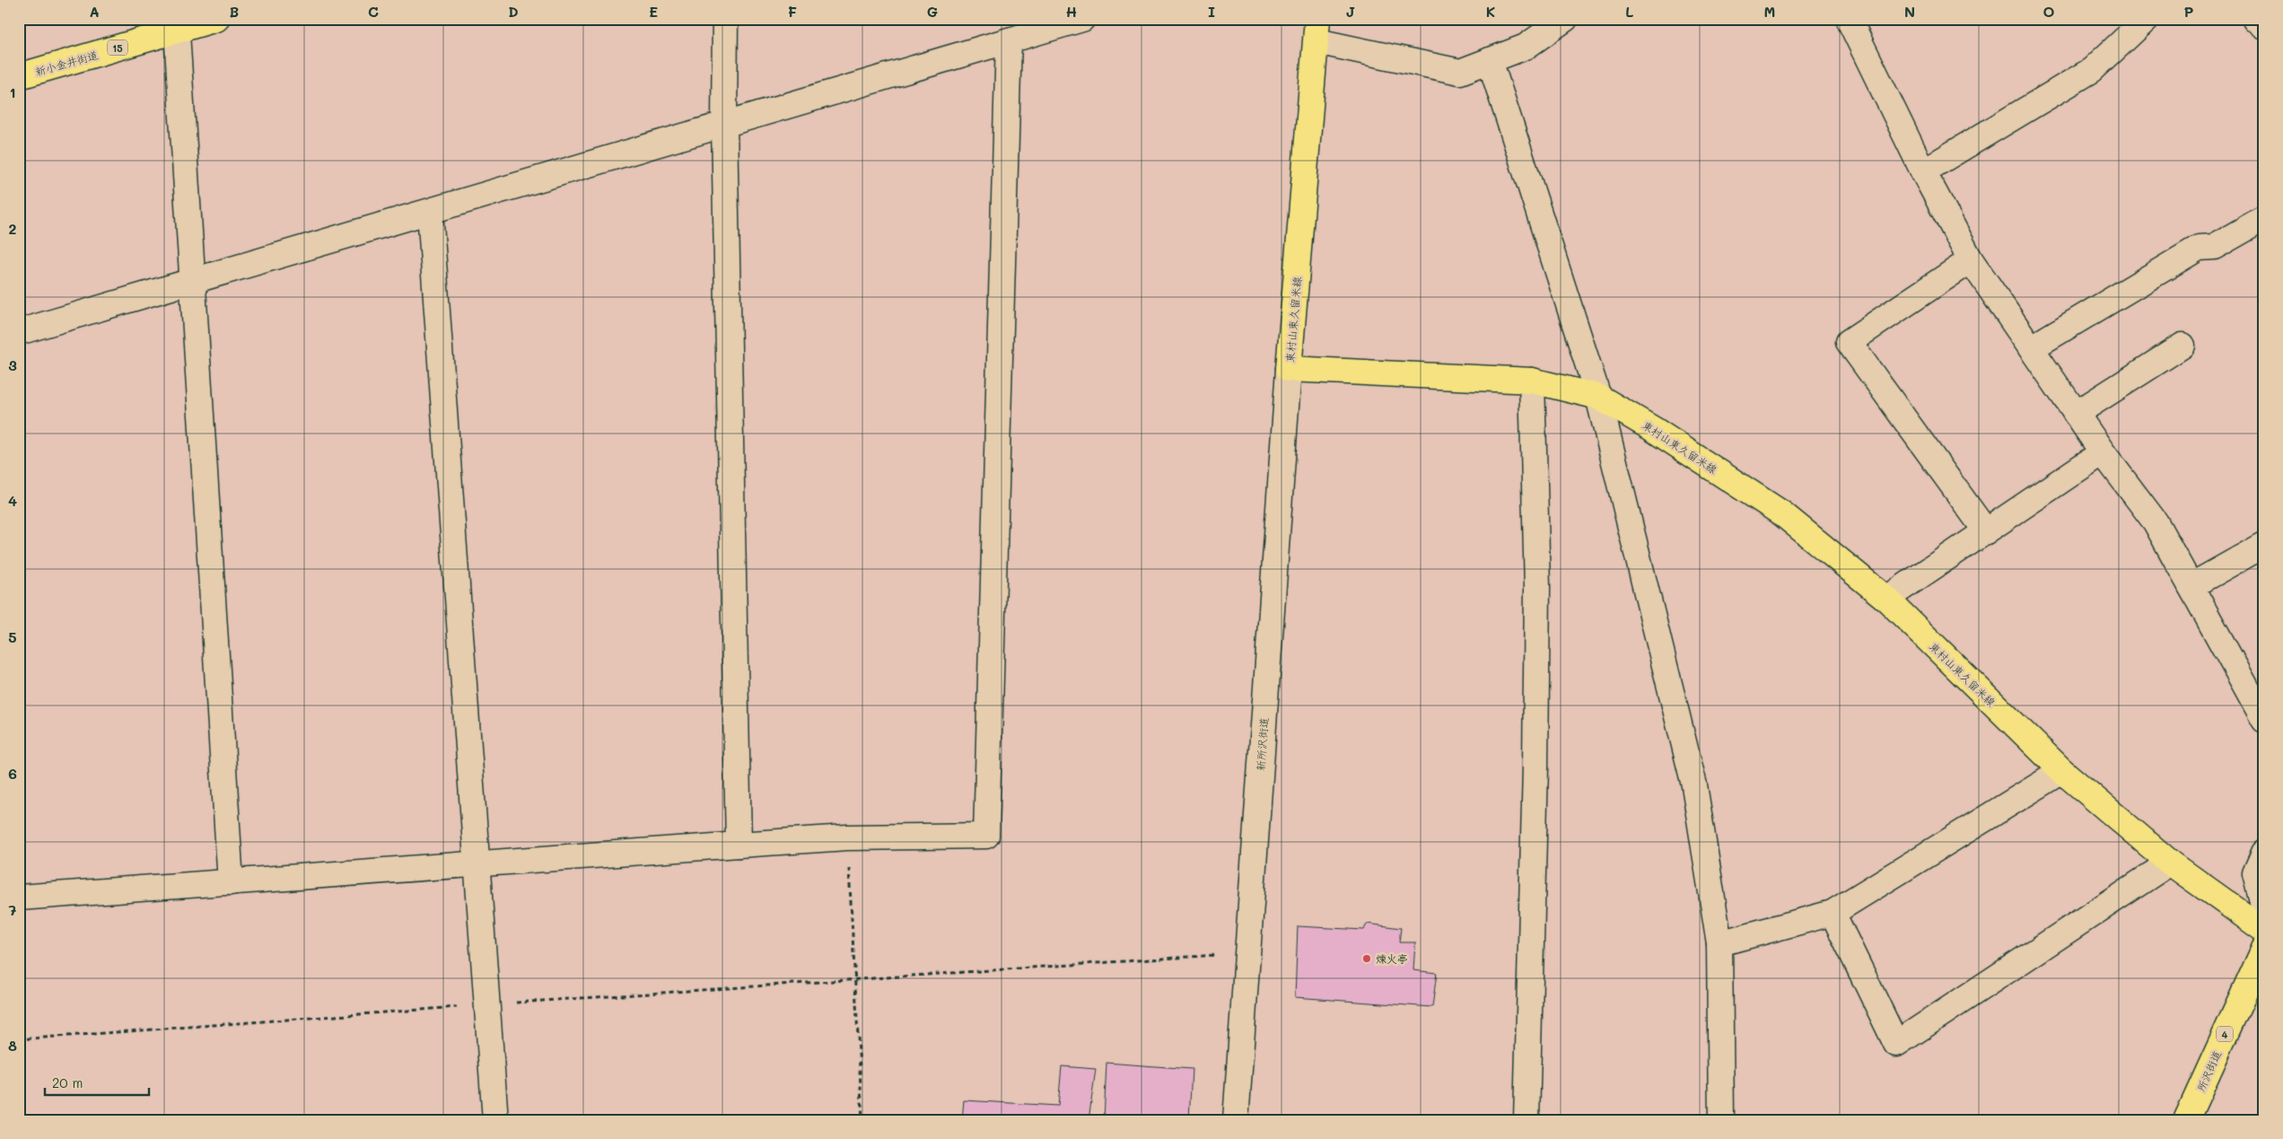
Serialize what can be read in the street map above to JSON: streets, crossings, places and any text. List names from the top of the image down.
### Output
{
  "streets": {
    "main road": [
      "15",
      "新小金井街道",
      "東村山東久留米線",
      "4",
      "所沢街道"
    ],
    "street": ["新所沢街道"]
  },
  "crossings": [
    ["東村山東久留米線", "新所沢街道"]
  ],
  "places": ["煉火亭"],
  "scale_bar": "20 m",
  "grid": {
    "columns": [
      "A",
      "B",
      "C",
      "D",
      "E",
      "F",
      "G",
      "H",
      "I",
      "J",
      "K",
      "L",
      "M",
      "N",
      "O",
      "P"
    ],
    "rows": [
      "1",
      "2",
      "3",
      "4",
      "5",
      "6",
      "7",
      "8"
    ]
  }
}
